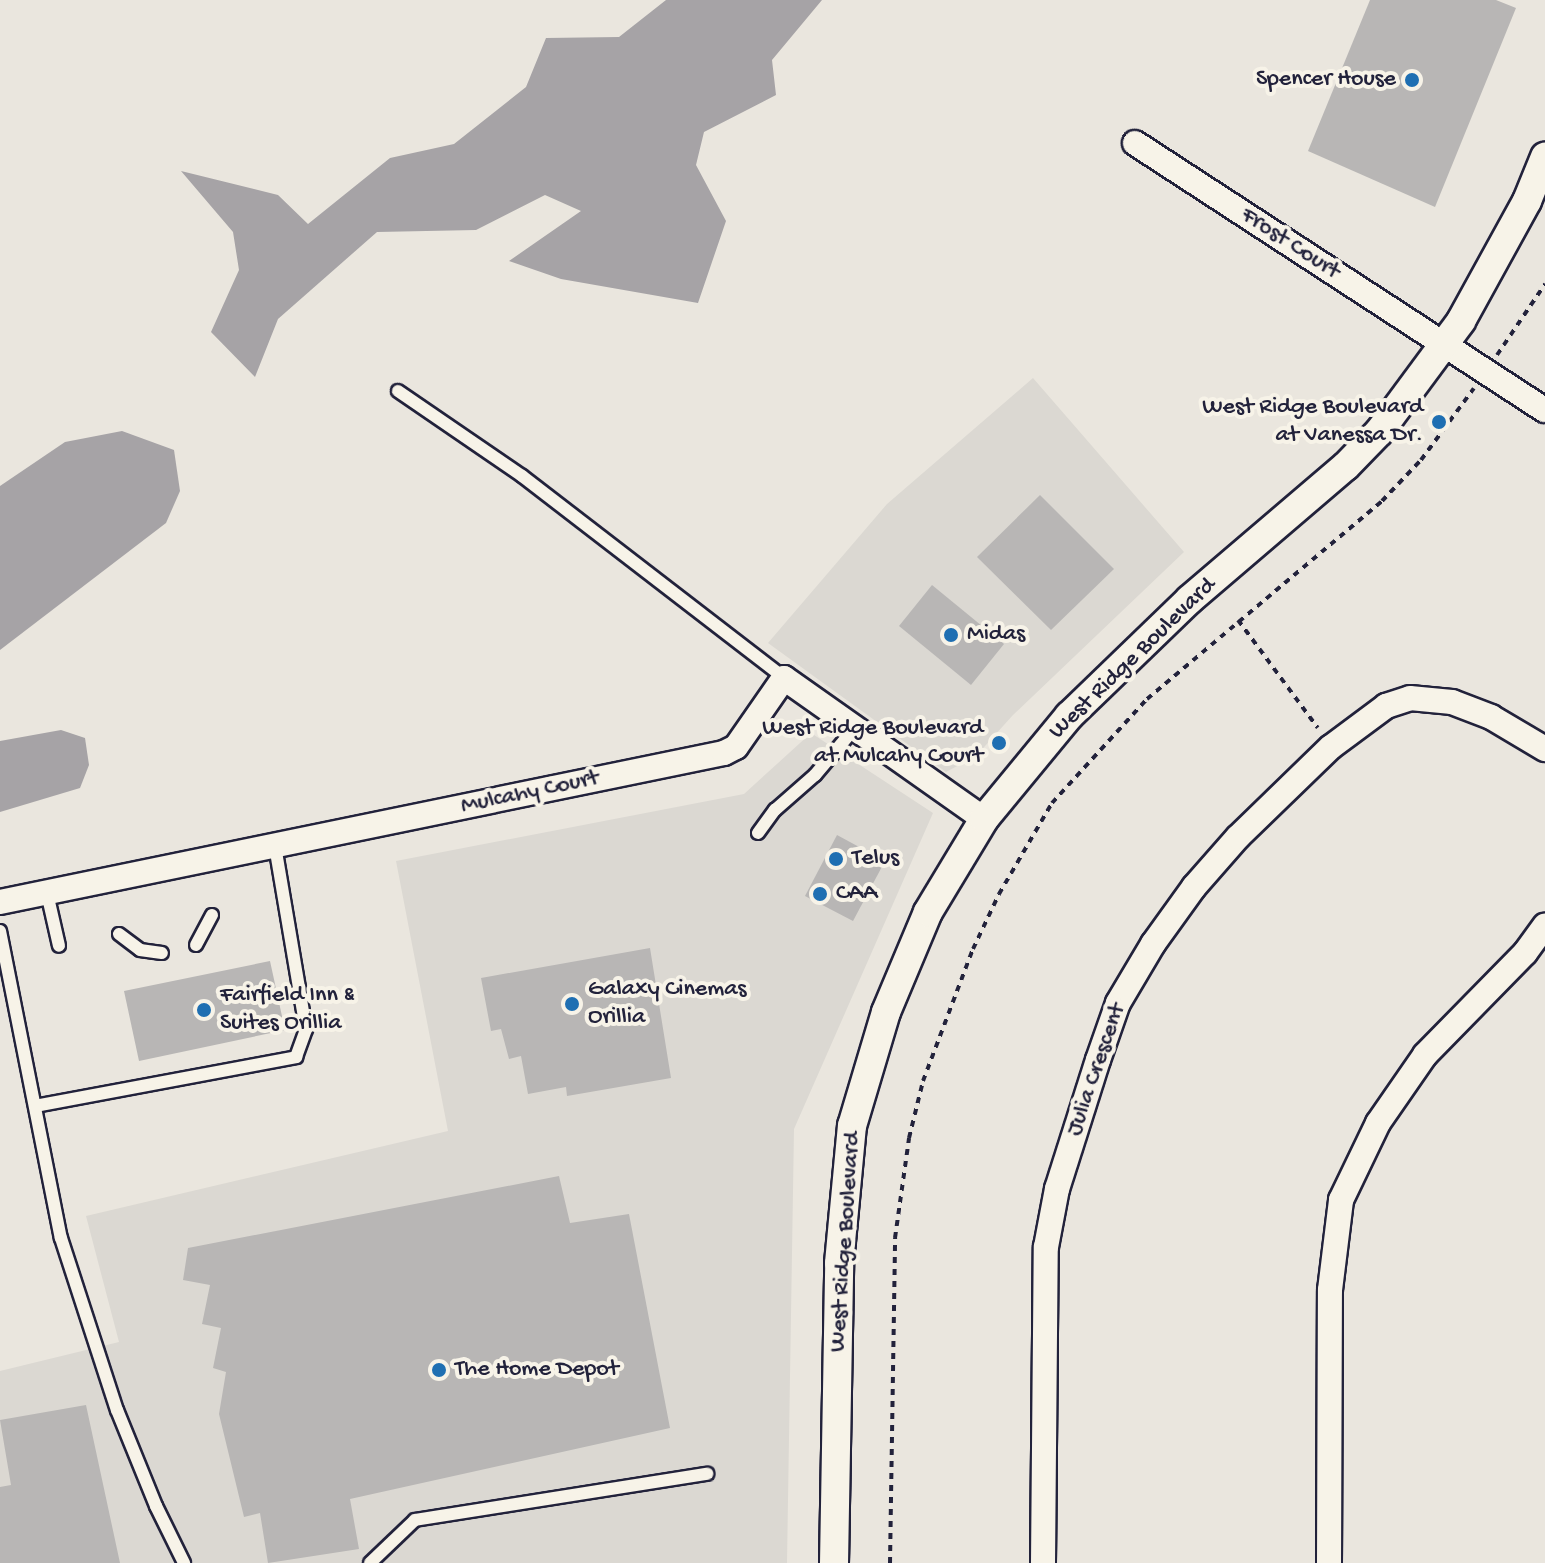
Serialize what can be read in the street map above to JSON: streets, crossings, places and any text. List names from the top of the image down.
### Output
{
  "streets": {
    "street": [
      "Frost Court",
      "West Ridge Boulevard",
      "Mulcahy Court",
      "Julia Crescent"
    ]
  },
  "crossings": [
    ["Frost Court", "West Ridge Boulevard"]
  ],
  "places": [
    "Spencer House",
    "West Ridge Boulevard at Vanessa Dr.",
    "Midas",
    "West Ridge Boulevard at Mulcahy Court",
    "Telus",
    "CAA",
    "Galaxy Cinemas Orillia",
    "Fairfield Inn & Suites Orillia",
    "The Home Depot"
  ]
}
